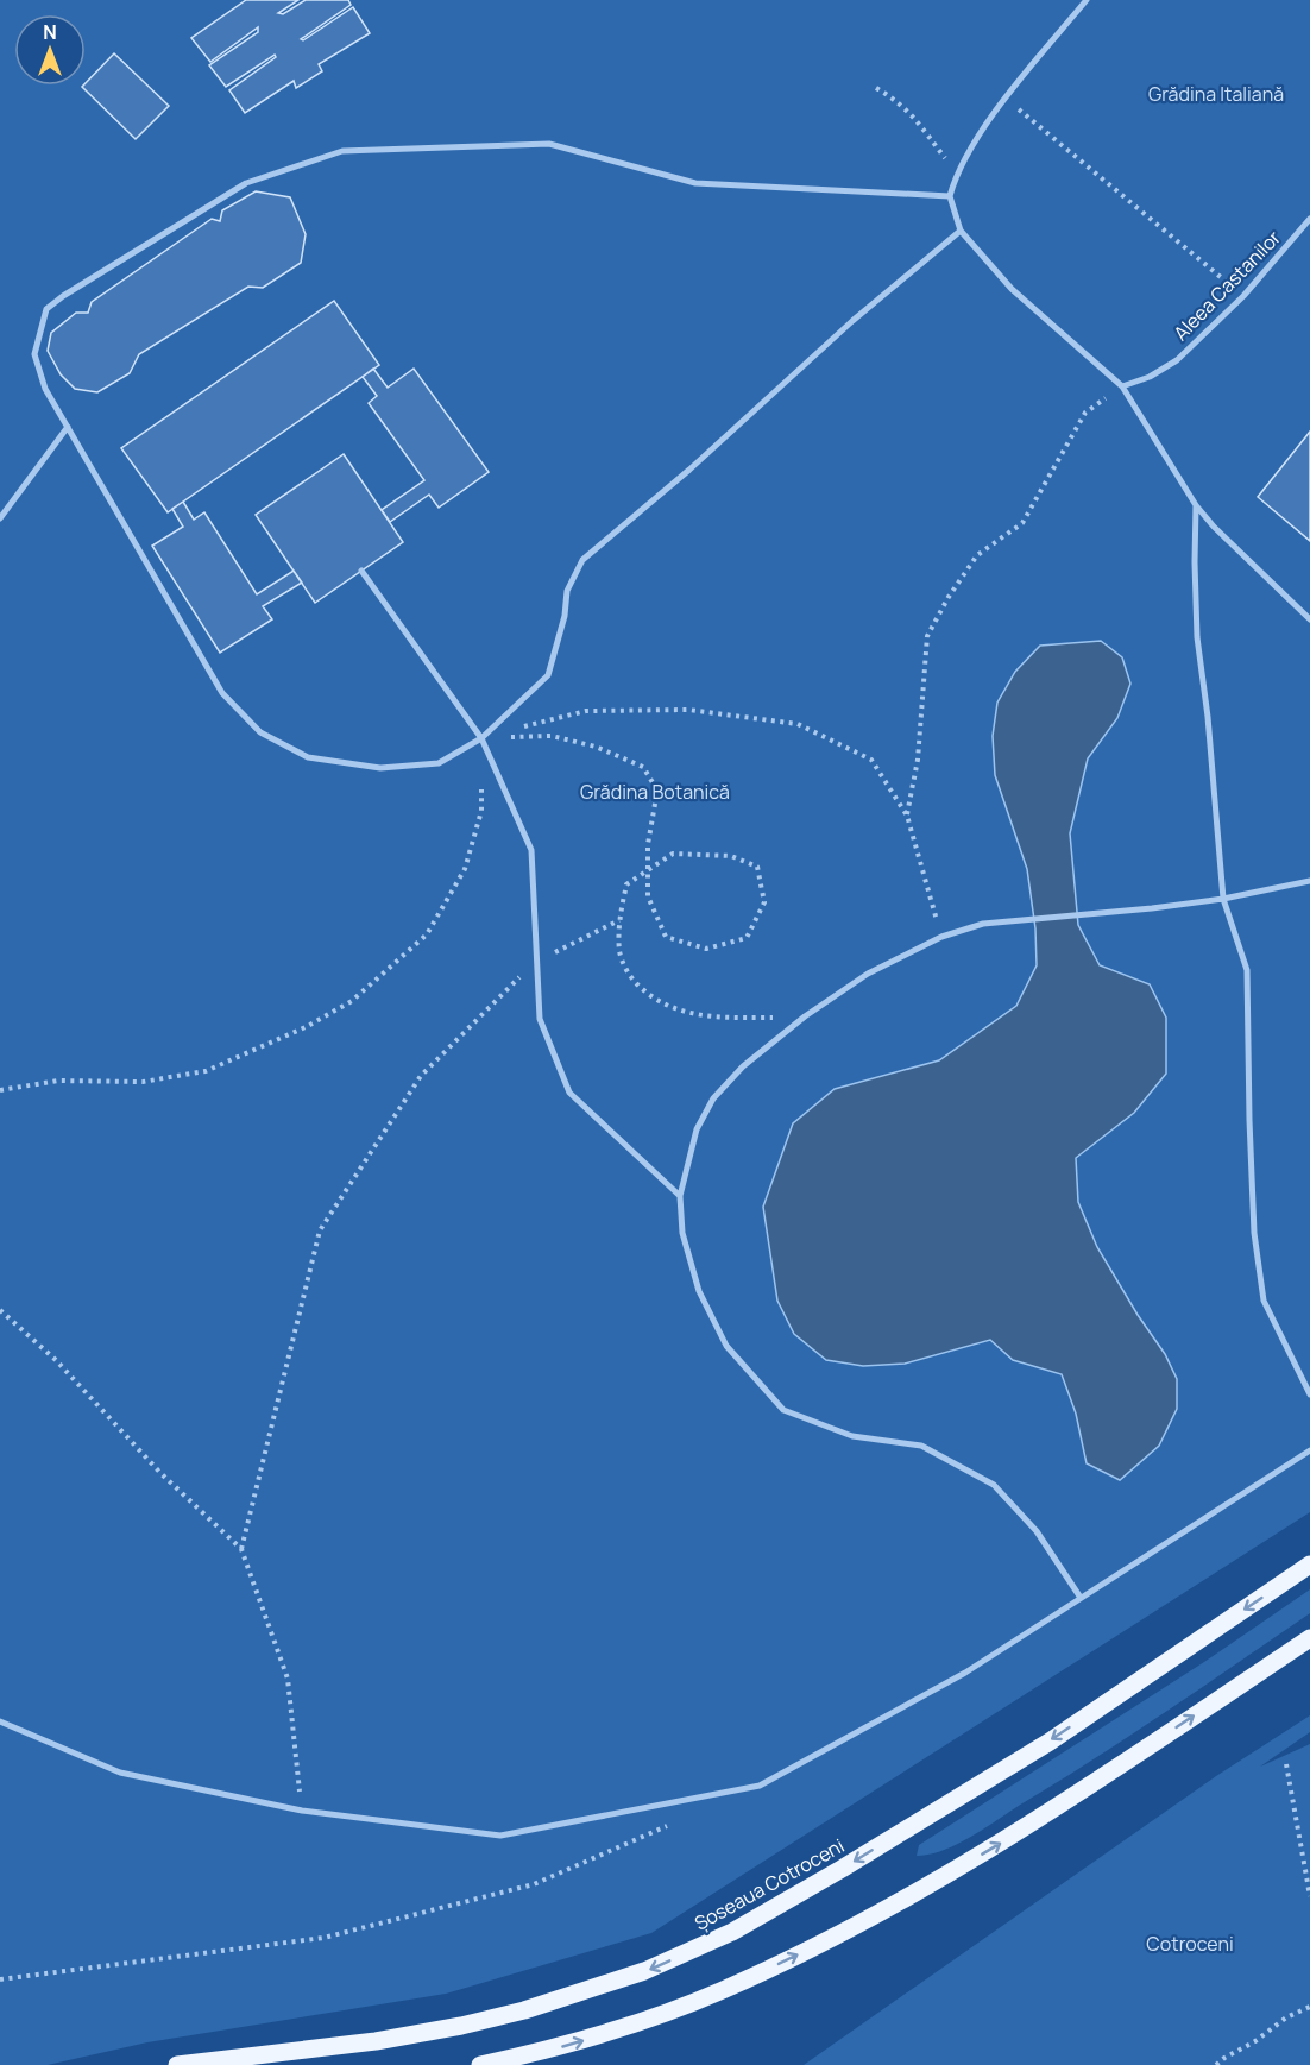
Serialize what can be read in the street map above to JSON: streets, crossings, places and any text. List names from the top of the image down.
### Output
{
  "streets": {
    "main road": ["Șoseaua Cotroceni"],
    "street": ["Aleea Castanilor"]
  },
  "parks": ["Grădina Italiană", "Grădina Botanică", "Cotroceni"],
  "north": "top"
}
